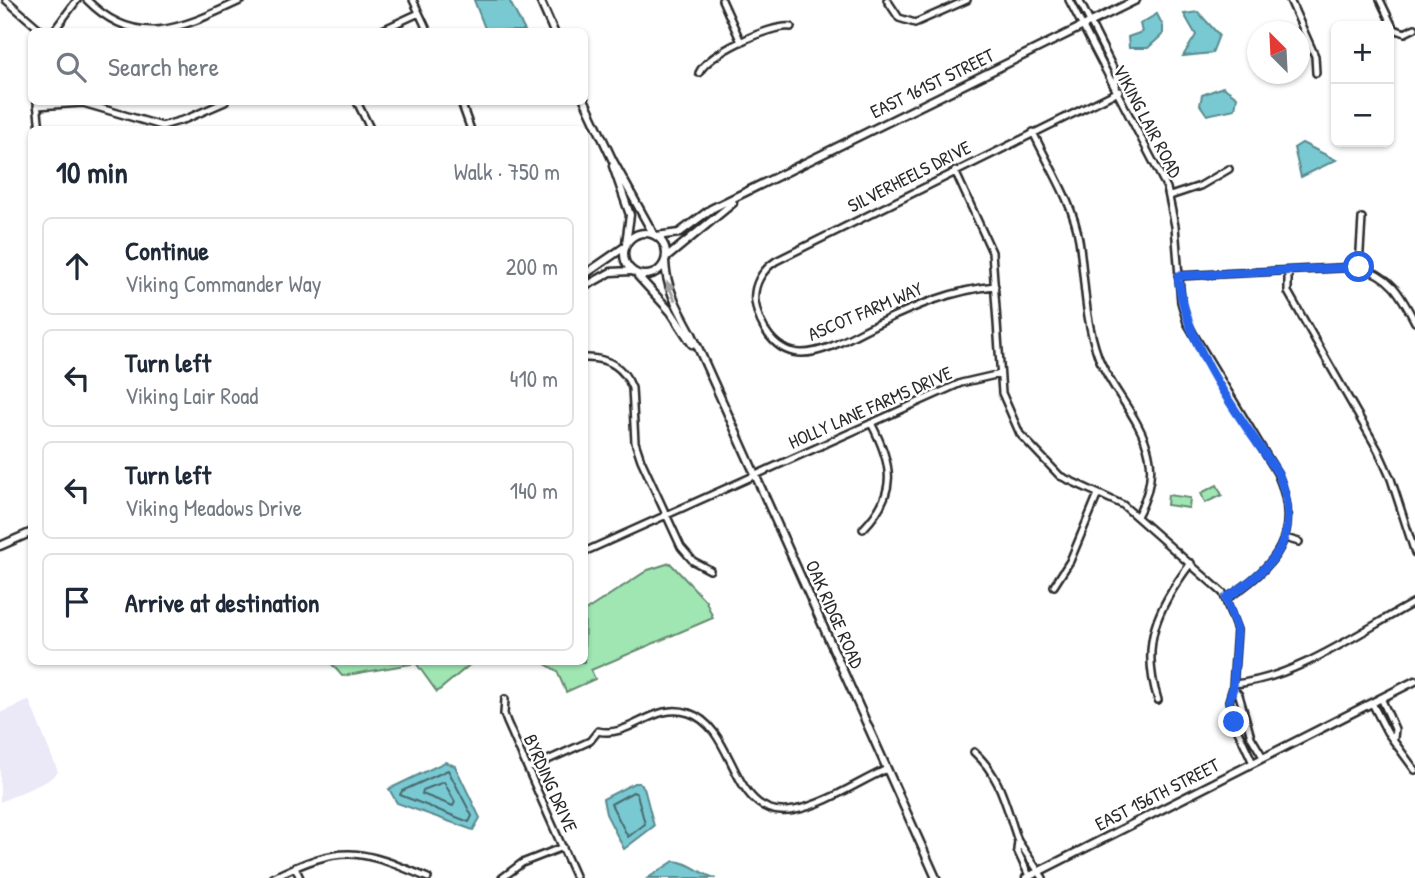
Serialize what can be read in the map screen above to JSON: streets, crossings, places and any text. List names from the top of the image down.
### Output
{
  "streets": {
    "street": [
      "EAST 161ST STREET",
      "VIKING LAIR ROAD",
      "SILVERHEELS DRIVE",
      "ASCOT FARM WAY",
      "HOLLY LANE FARMS DRIVE",
      "OAK RIDGE ROAD",
      "BYRDING DRIVE",
      "EAST 156TH STREET"
    ]
  },
  "crossings": [
    ["EAST 161ST STREET", "VIKING LAIR ROAD"],
    ["EAST 161ST STREET", "OAK RIDGE ROAD"],
    ["VIKING LAIR ROAD", "SILVERHEELS DRIVE"],
    ["SILVERHEELS DRIVE", "ASCOT FARM WAY"],
    ["HOLLY LANE FARMS DRIVE", "OAK RIDGE ROAD"]
  ],
  "north": "top left",
  "page": {
    "map_buttons": ["+", "−"],
    "search": "Search here",
    "heading": ["10 min", "Walk · 750 m"],
    "list": [
      ["Continue", "Viking Commander Way", "200 m"],
      ["Turn left", "Viking Lair Road", "410 m"],
      ["Turn left", "Viking Meadows Drive", "140 m"],
      "Arrive at destination"
    ]
  }
}
